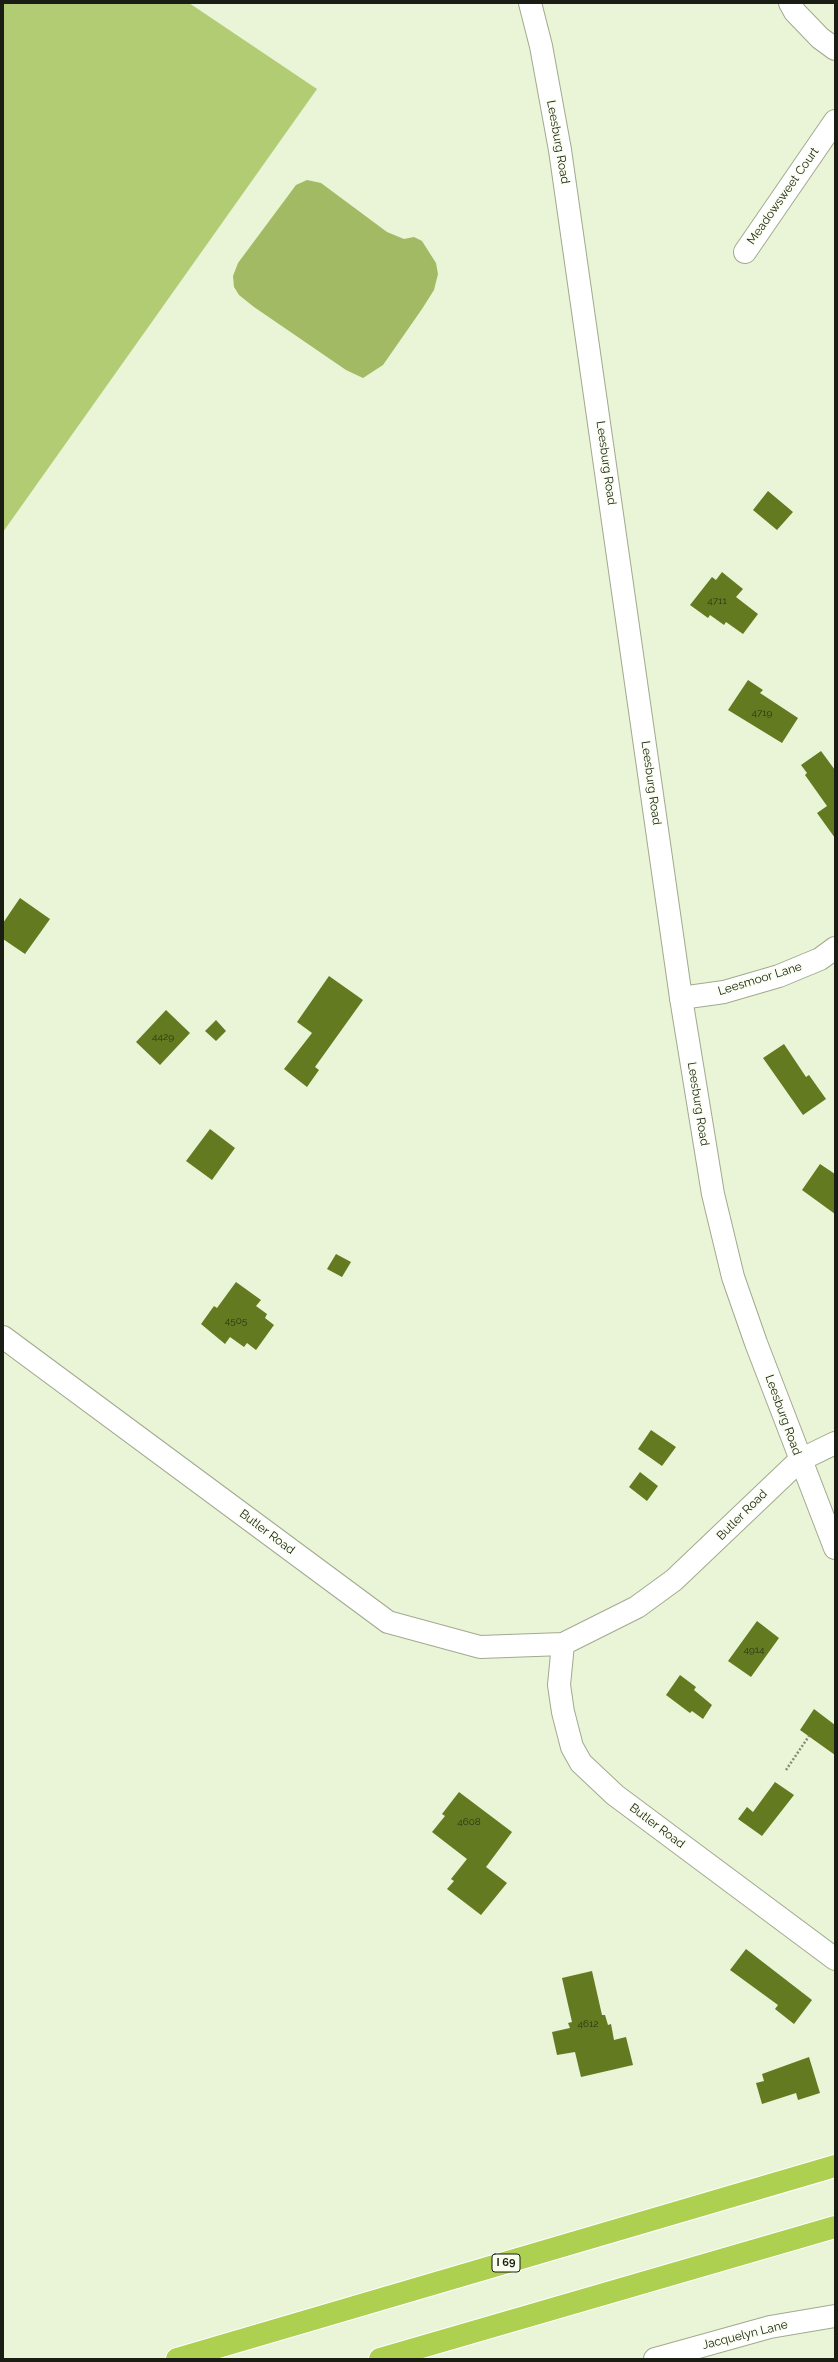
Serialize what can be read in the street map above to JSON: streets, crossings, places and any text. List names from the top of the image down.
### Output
{
  "streets": {
    "highway": ["I 69"],
    "street": [
      "Leesburg Road",
      "Meadowsweet Court",
      "Leesmoor Lane",
      "Butler Road",
      "Jacquelyn Lane"
    ]
  },
  "crossings": [
    ["Leesburg Road", "Leesmoor Lane"],
    ["Leesburg Road", "Butler Road"]
  ],
  "house_numbers": [
    "4711",
    "4719",
    "4429",
    "4505",
    "4914",
    "4608",
    "4612"
  ]
}
